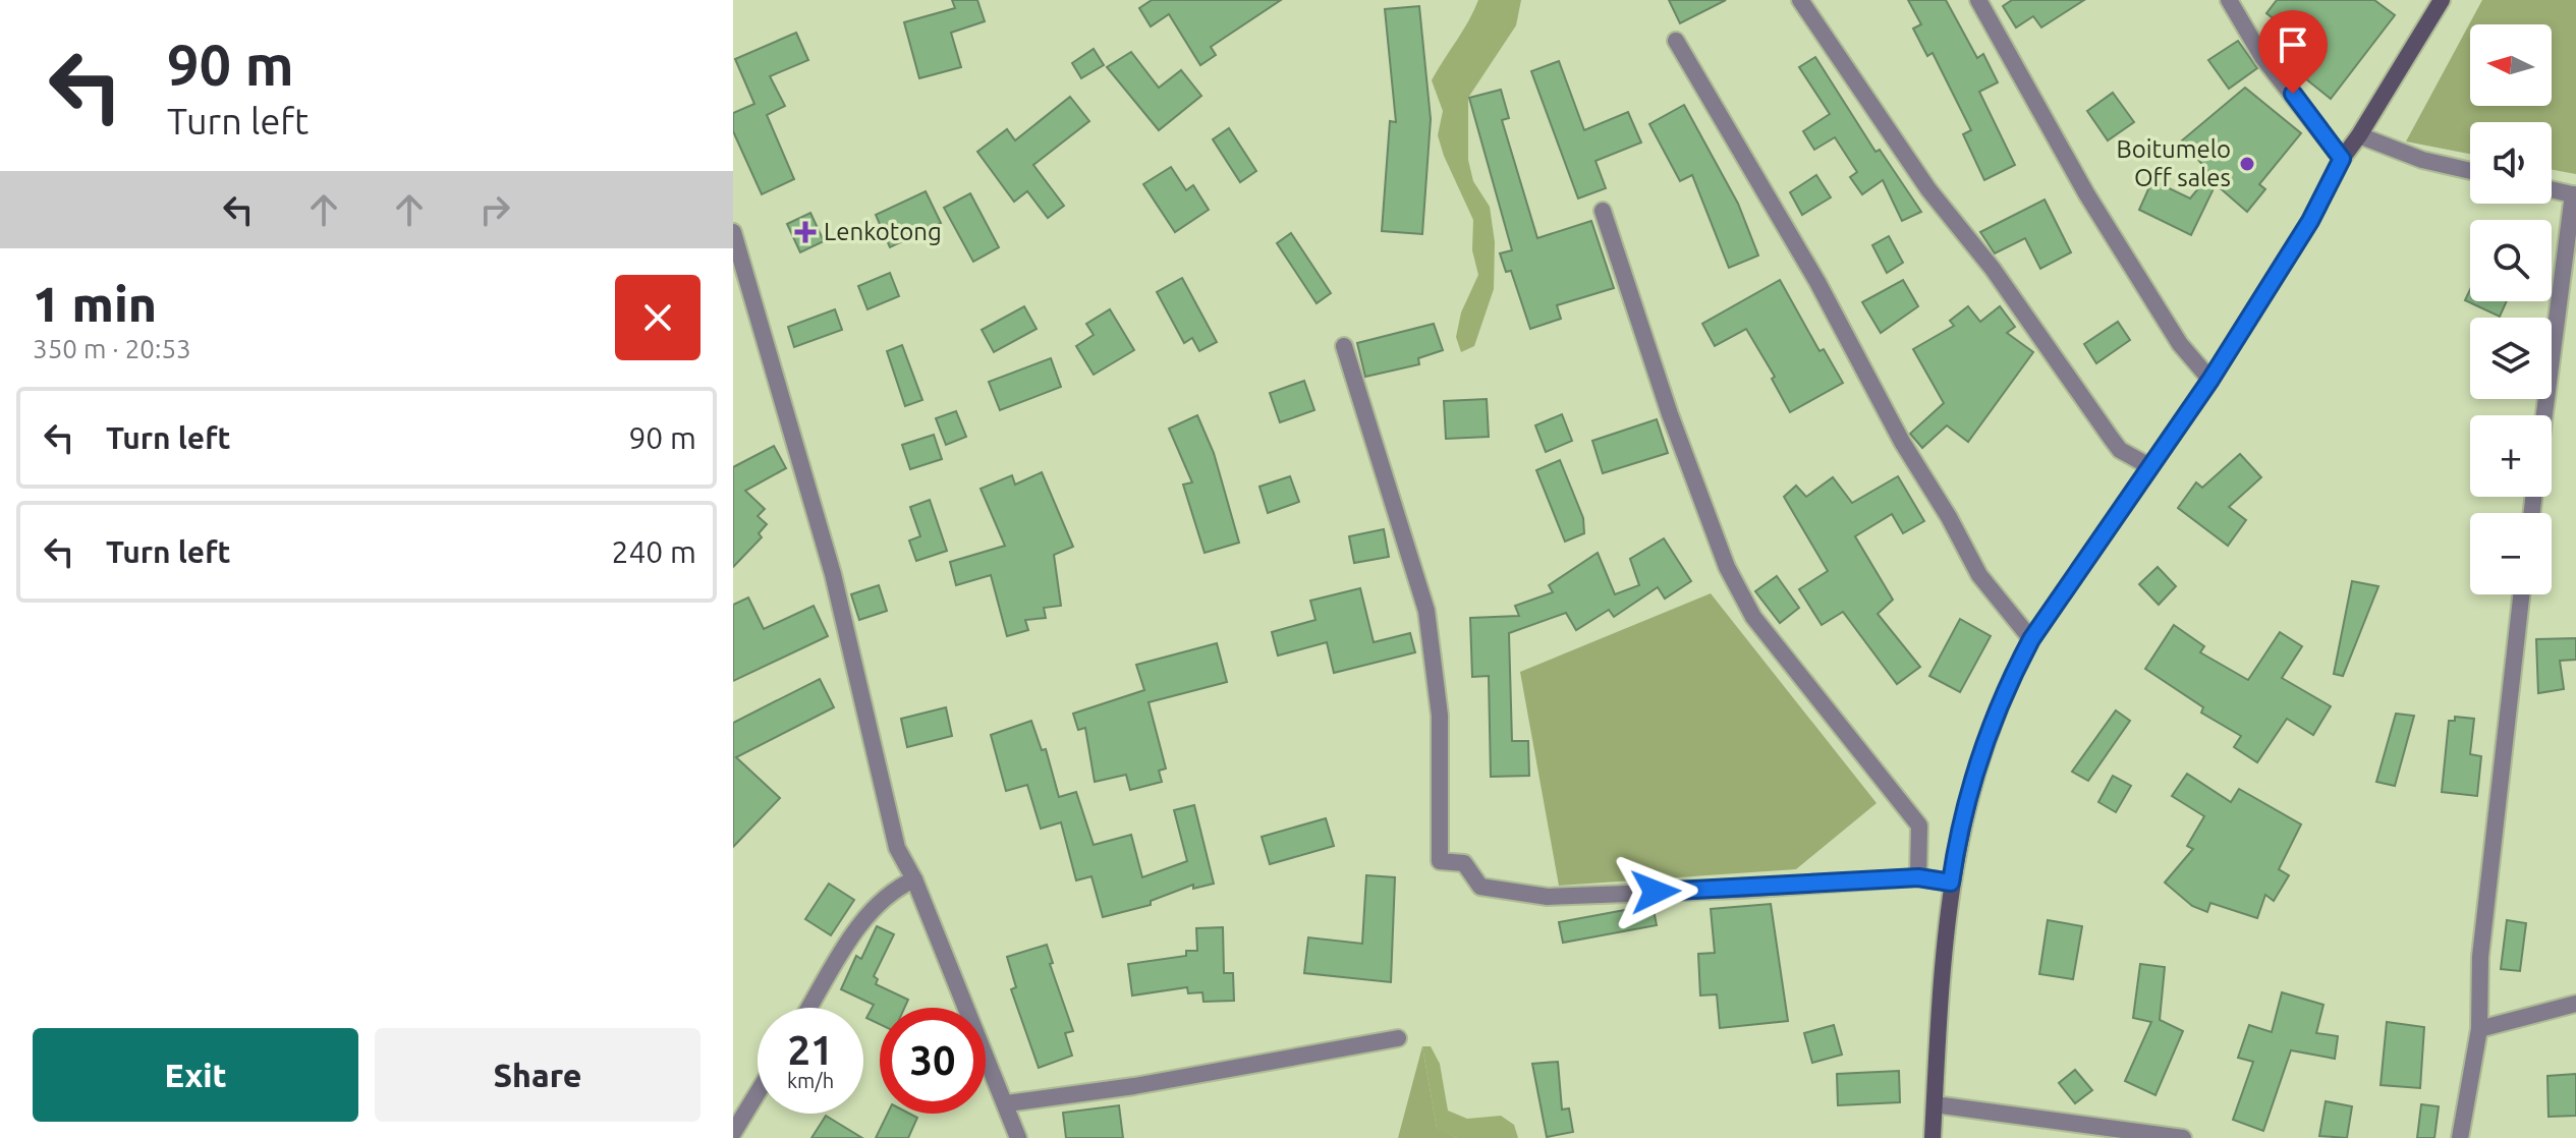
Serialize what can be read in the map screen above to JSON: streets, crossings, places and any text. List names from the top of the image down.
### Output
{
  "places": {
    "other": ["Boitumelo Off sales"],
    "health": ["Lenkotong"]
  },
  "north": "left",
  "page": {
    "turn": ["90 m", "Turn left"],
    "map_buttons": ["+", "−"],
    "heading": ["1 min", "350 m · 20:53"],
    "list": [
      {
        "name": "Turn left",
        "value": "90 m"
      },
      {
        "name": "Turn left",
        "value": "240 m"
      }
    ],
    "speed": "21 km/h",
    "limit": "30",
    "buttons": ["Exit", "Share"]
  }
}
